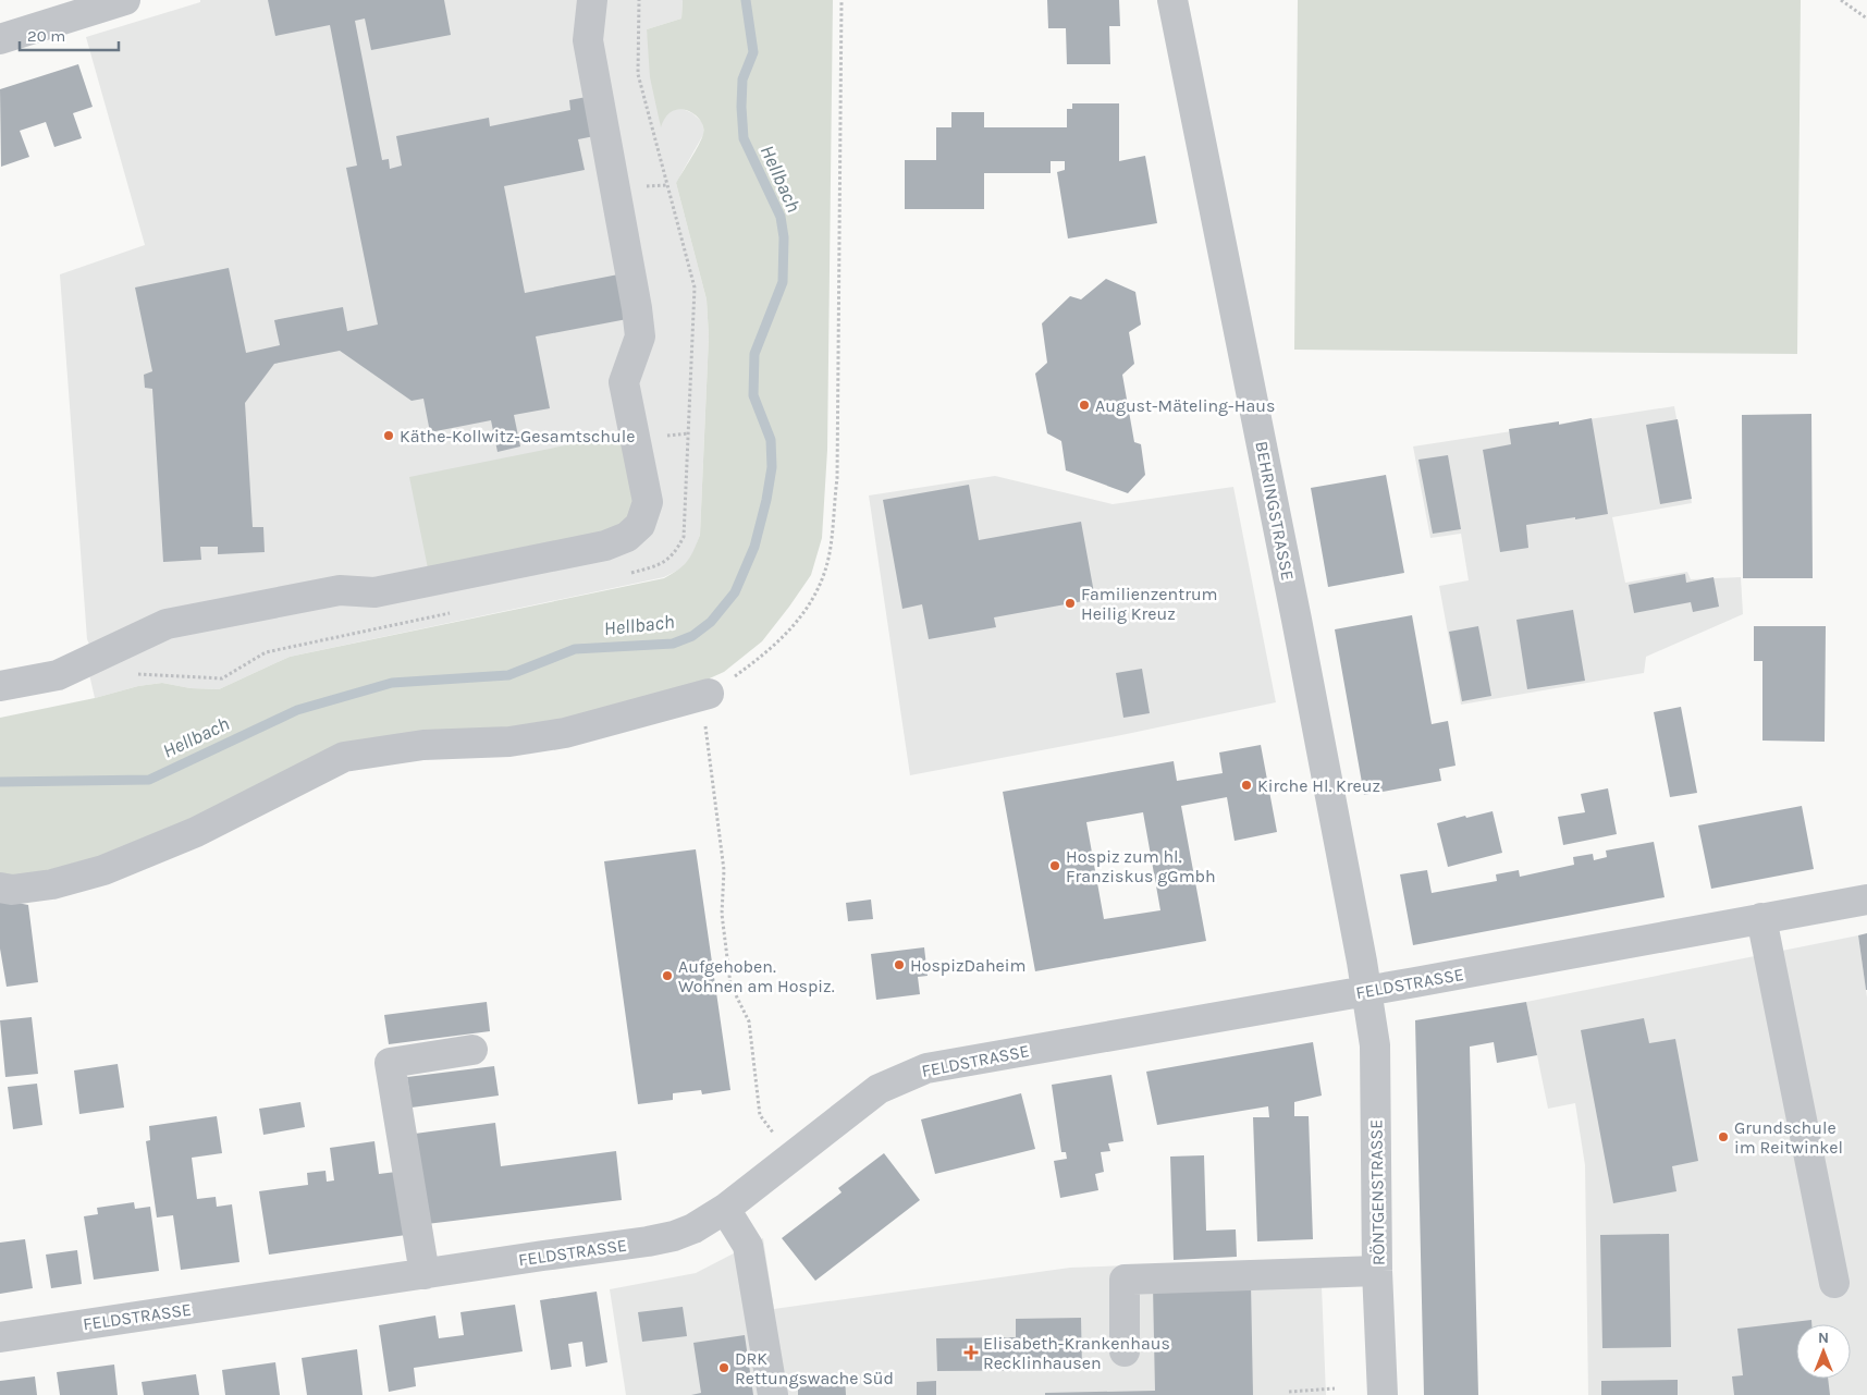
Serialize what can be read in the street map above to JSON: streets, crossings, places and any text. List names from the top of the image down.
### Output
{
  "streets": {
    "street": ["BEHRINGSTRASSE", "FELDSTRASSE", "RÖNTGENSTRASSE"]
  },
  "crossings": [
    ["BEHRINGSTRASSE", "FELDSTRASSE"],
    ["BEHRINGSTRASSE", "RÖNTGENSTRASSE"],
    ["FELDSTRASSE", "RÖNTGENSTRASSE"]
  ],
  "water": ["Hellbach"],
  "places": {
    "other": [
      "August-Mäteling-Haus",
      "Käthe-Kollwitz-Gesamtschule",
      "Familienzentrum Heilig Kreuz",
      "Kirche Hl. Kreuz",
      "Hospiz zum hl. Franziskus gGmbh",
      "HospizDaheim",
      "Aufgehoben. Wohnen am Hospiz.",
      "Grundschule im Reitwinkel",
      "DRK Rettungswache Süd"
    ],
    "health": ["Elisabeth-Krankenhaus Recklinhausen"]
  },
  "scale_bar": "20 m",
  "north": "top"
}
